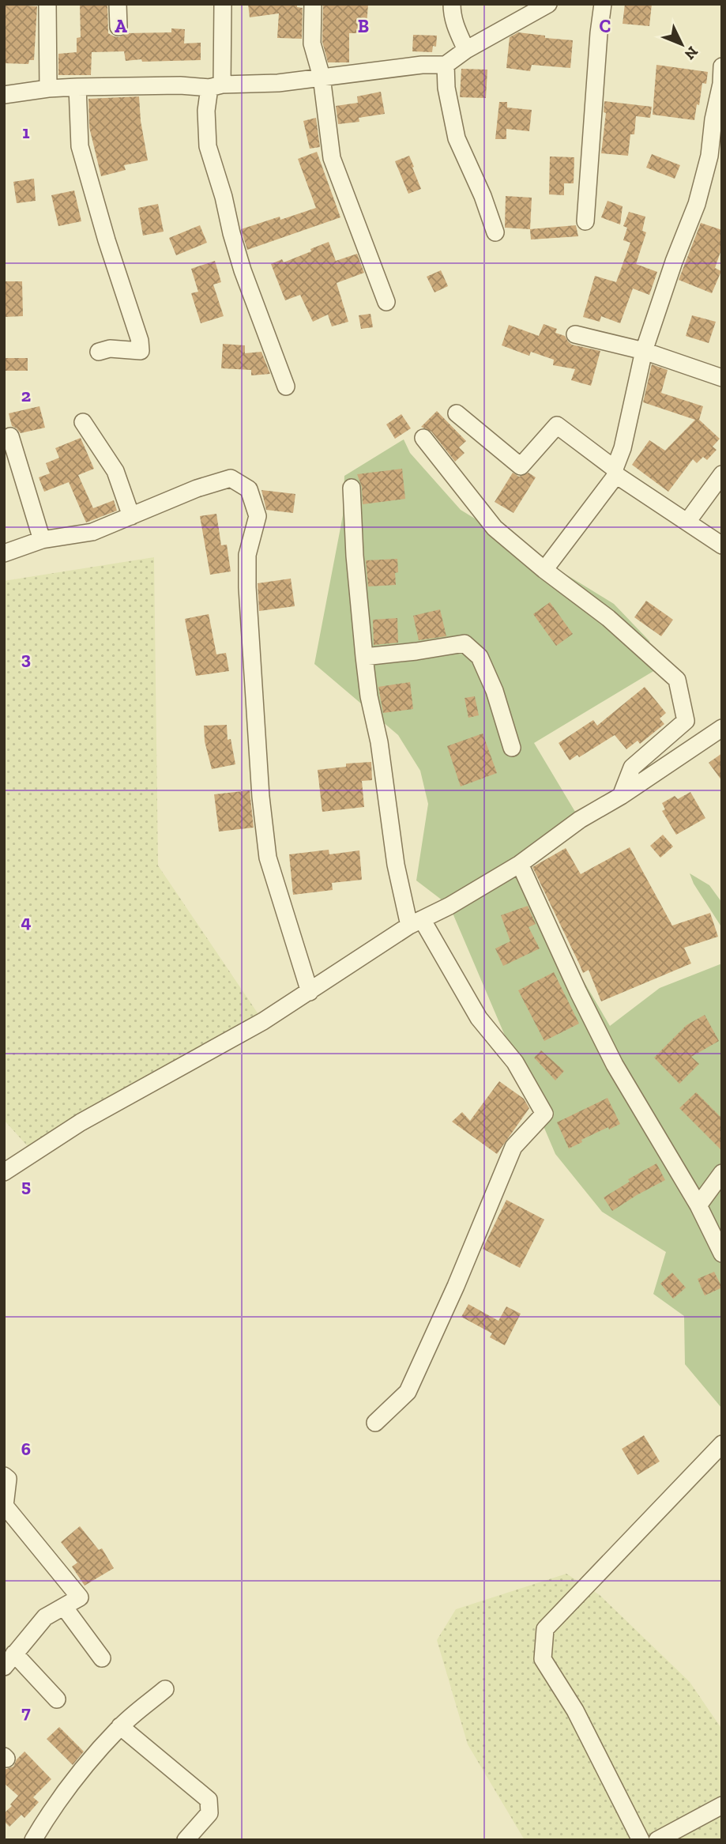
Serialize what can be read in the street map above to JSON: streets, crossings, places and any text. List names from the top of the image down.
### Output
{
  "north": "bottom right",
  "grid": {
    "columns": ["A", "B", "C"],
    "rows": [
      "1",
      "2",
      "3",
      "4",
      "5",
      "6",
      "7"
    ]
  }
}
